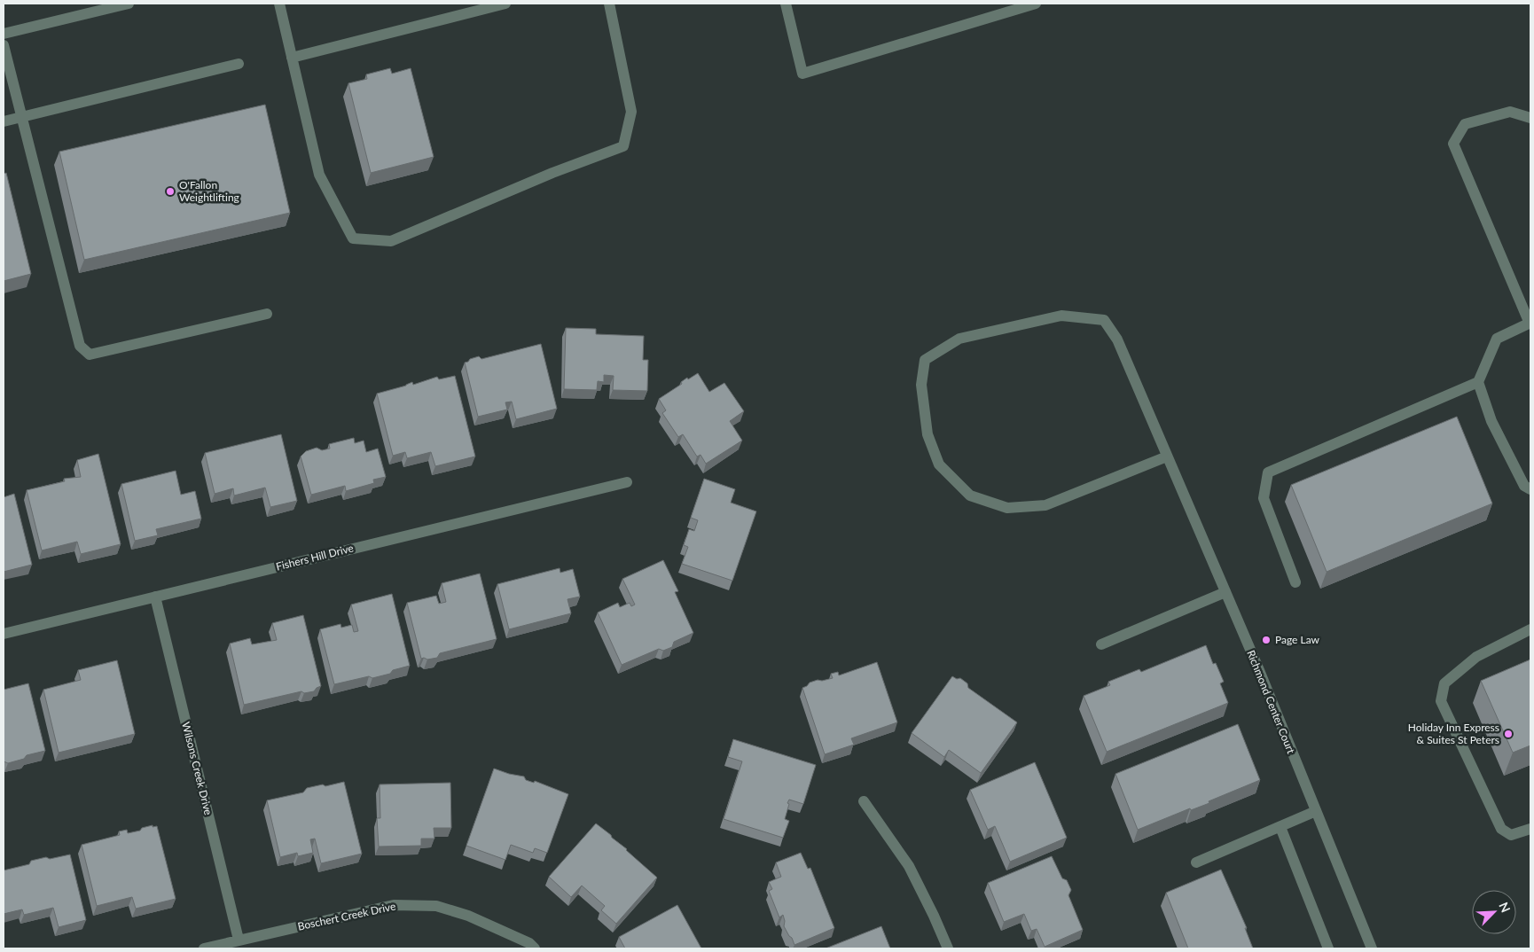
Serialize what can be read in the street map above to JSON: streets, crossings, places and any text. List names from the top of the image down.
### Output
{
  "streets": {
    "street": [
      "Fishers Hill Drive",
      "Richmond Center Court",
      "Wilsons Creek Drive",
      "Boschert Creek Drive"
    ]
  },
  "crossings": [
    ["Fishers Hill Drive", "Wilsons Creek Drive"],
    ["Wilsons Creek Drive", "Boschert Creek Drive"]
  ],
  "places": ["O'Fallon Weightlifting", "Page Law", "Holiday Inn Express & Suites St Peters"],
  "north": "top right"
}
